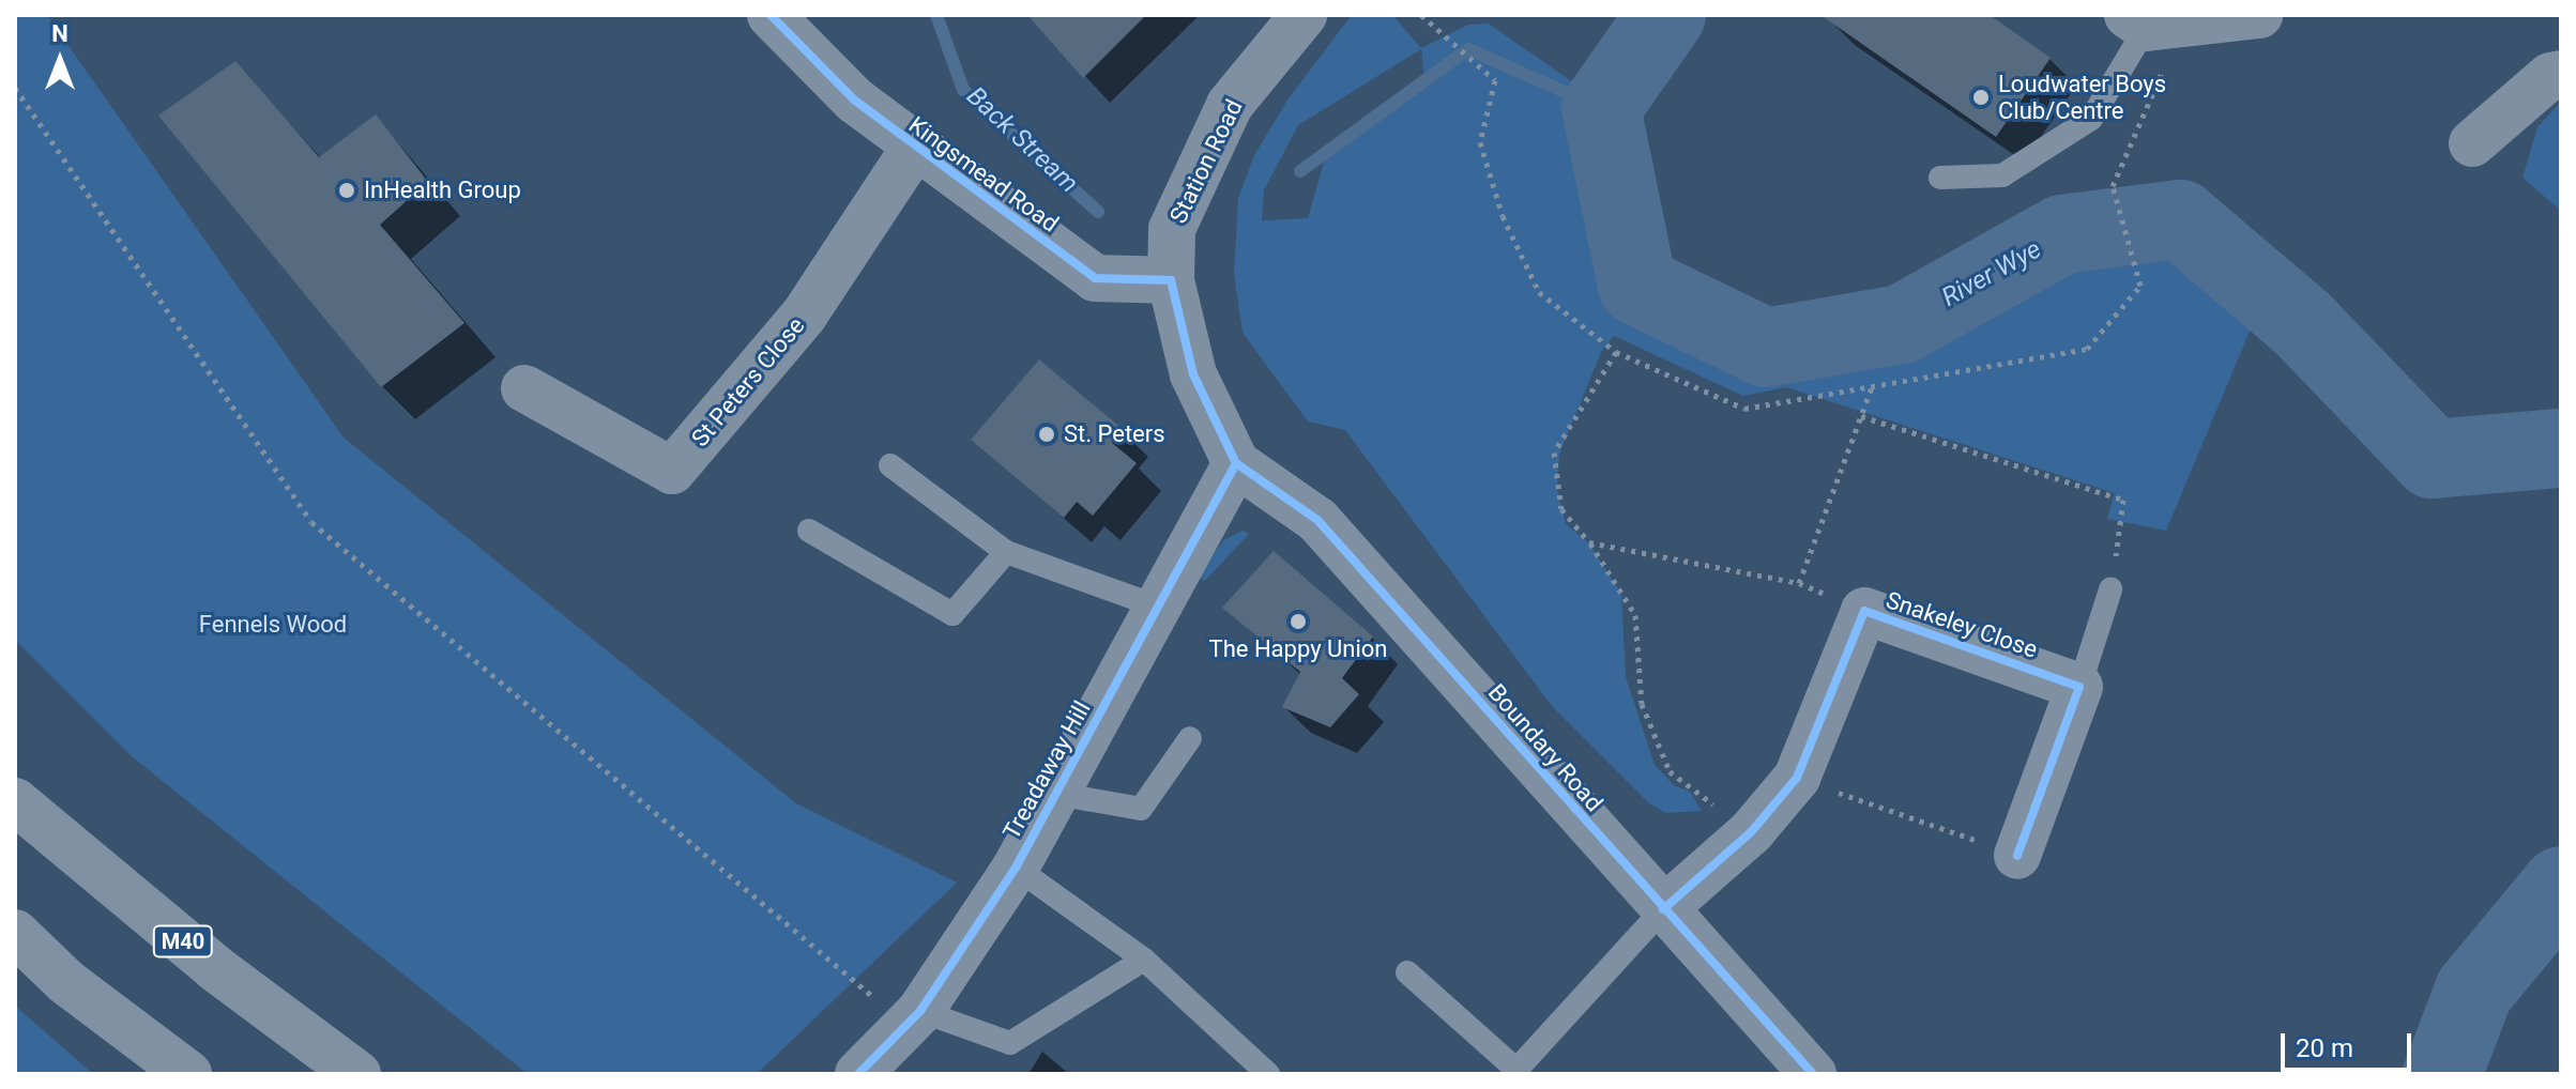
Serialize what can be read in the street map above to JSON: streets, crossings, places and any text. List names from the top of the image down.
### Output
{
  "streets": {
    "highway": ["M40"],
    "street": [
      "Station Road",
      "Kingsmead Road",
      "St Peters Close",
      "Snakeley Close",
      "Boundary Road",
      "Treadaway Hill"
    ]
  },
  "crossings": [
    ["Station Road", "Kingsmead Road"],
    ["Kingsmead Road", "St Peters Close"],
    ["Snakeley Close", "Boundary Road"],
    ["Boundary Road", "Treadaway Hill"]
  ],
  "water": ["Back Stream", "River Wye"],
  "parks": ["Fennels Wood"],
  "places": [
    "Loudwater Boys Club/Centre",
    "InHealth Group",
    "St. Peters",
    "The Happy Union"
  ],
  "scale_bar": "20 m",
  "north": "top"
}
